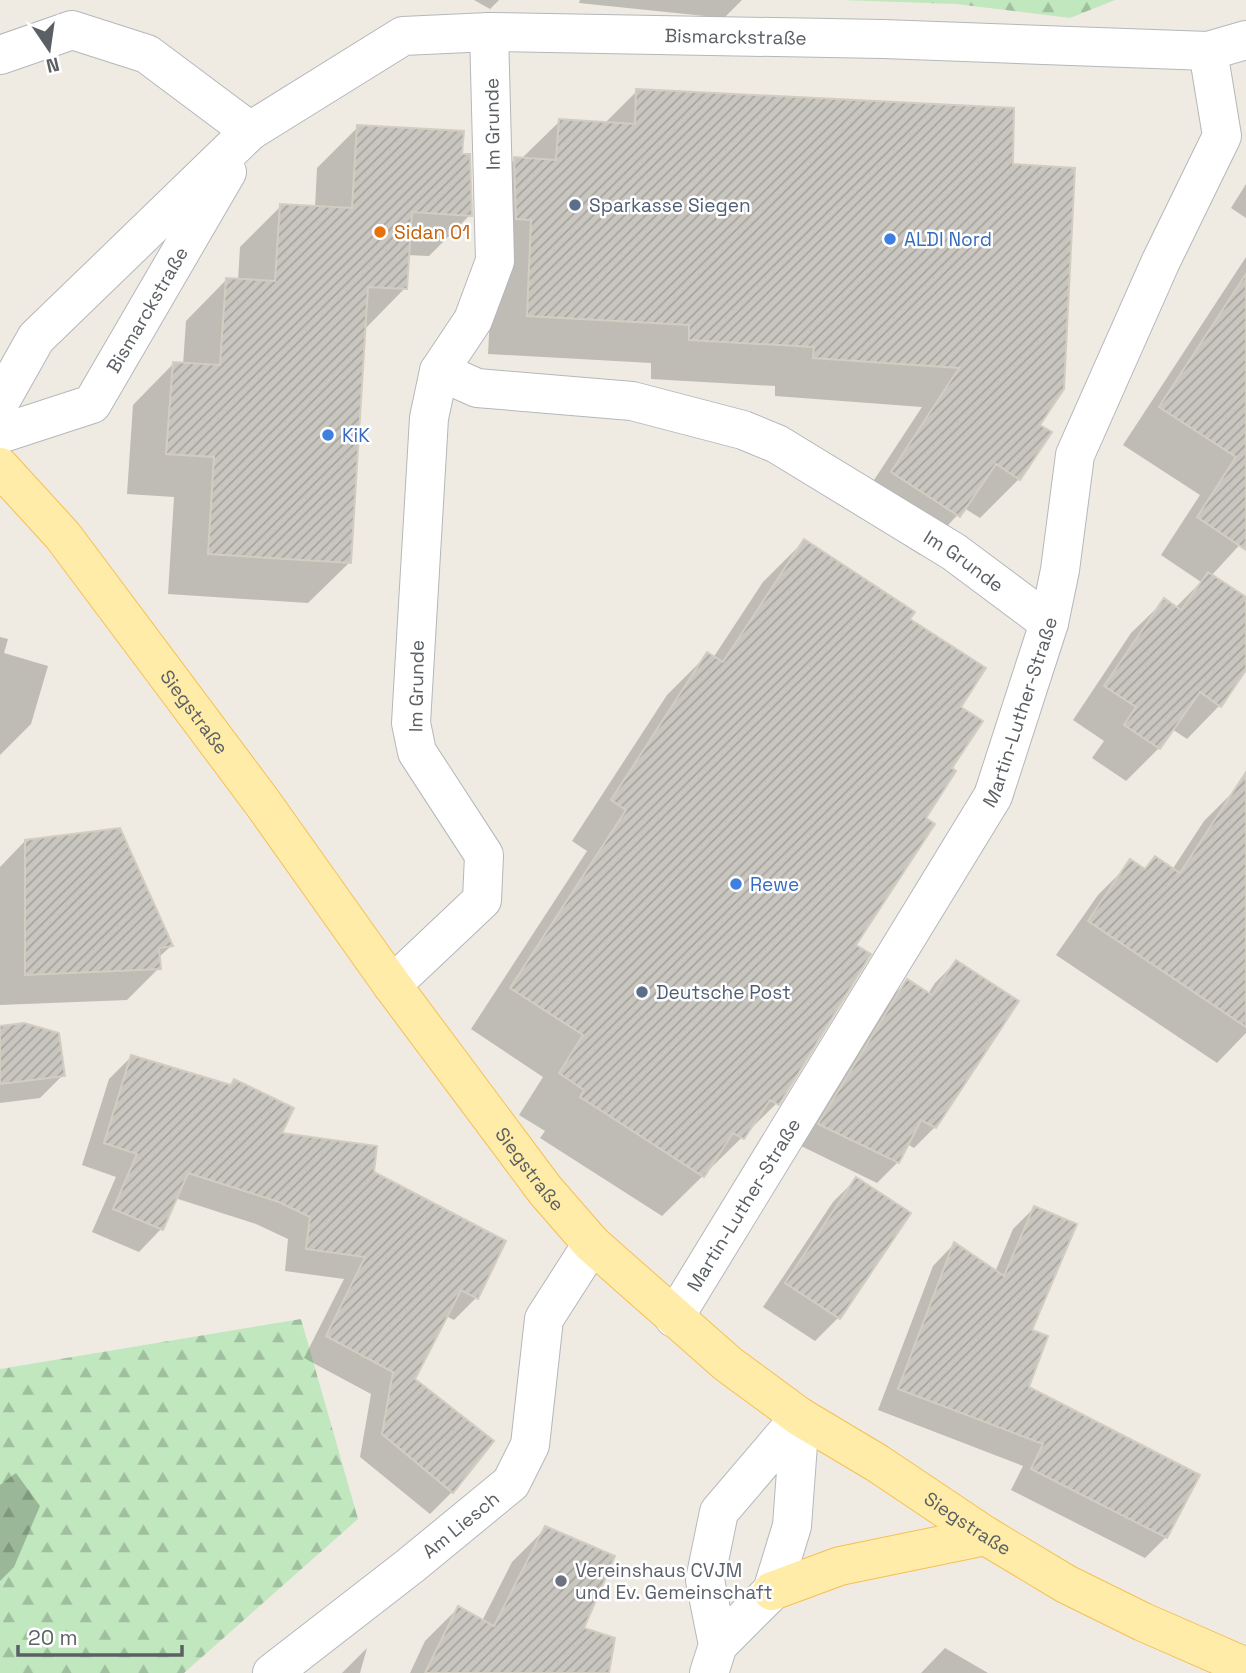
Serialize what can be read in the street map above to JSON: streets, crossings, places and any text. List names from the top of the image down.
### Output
{
  "streets": {
    "main road": ["Siegstraße"],
    "street": [
      "Bismarckstraße",
      "Im Grunde",
      "Martin-Luther-Straße",
      "Am Liesch"
    ]
  },
  "crossings": [
    ["Bismarckstraße", "Im Grunde"],
    ["Bismarckstraße", "Martin-Luther-Straße"],
    ["Im Grunde", "Martin-Luther-Straße"],
    ["Im Grunde", "Siegstraße"],
    ["Martin-Luther-Straße", "Siegstraße"],
    ["Siegstraße", "Am Liesch"]
  ],
  "places": [
    "Sparkasse Siegen",
    "Sidan 01",
    "ALDI Nord",
    "KiK",
    "Rewe",
    "Deutsche Post",
    "Vereinshaus CVJM und Ev. Gemeinschaft"
  ],
  "scale_bar": "20 m",
  "north": "bottom"
}
